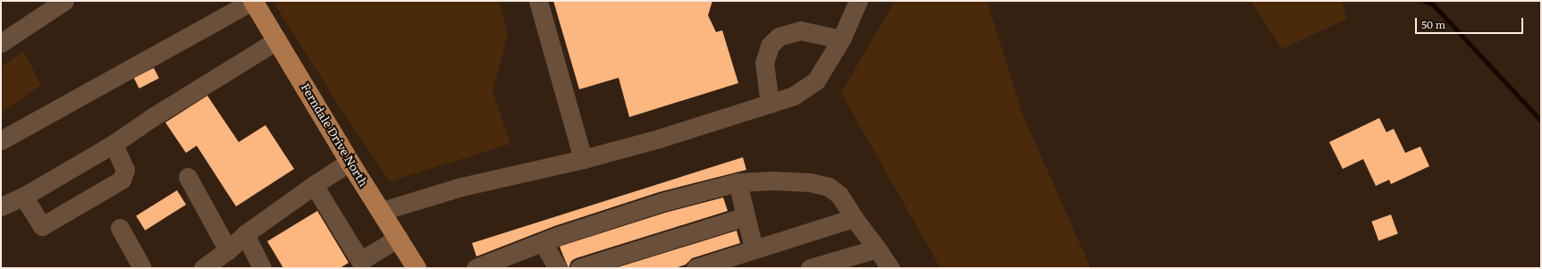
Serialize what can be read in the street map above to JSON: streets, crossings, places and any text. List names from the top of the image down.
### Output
{
  "streets": {
    "main road": ["Ferndale Drive North"]
  },
  "scale_bar": "50 m"
}
